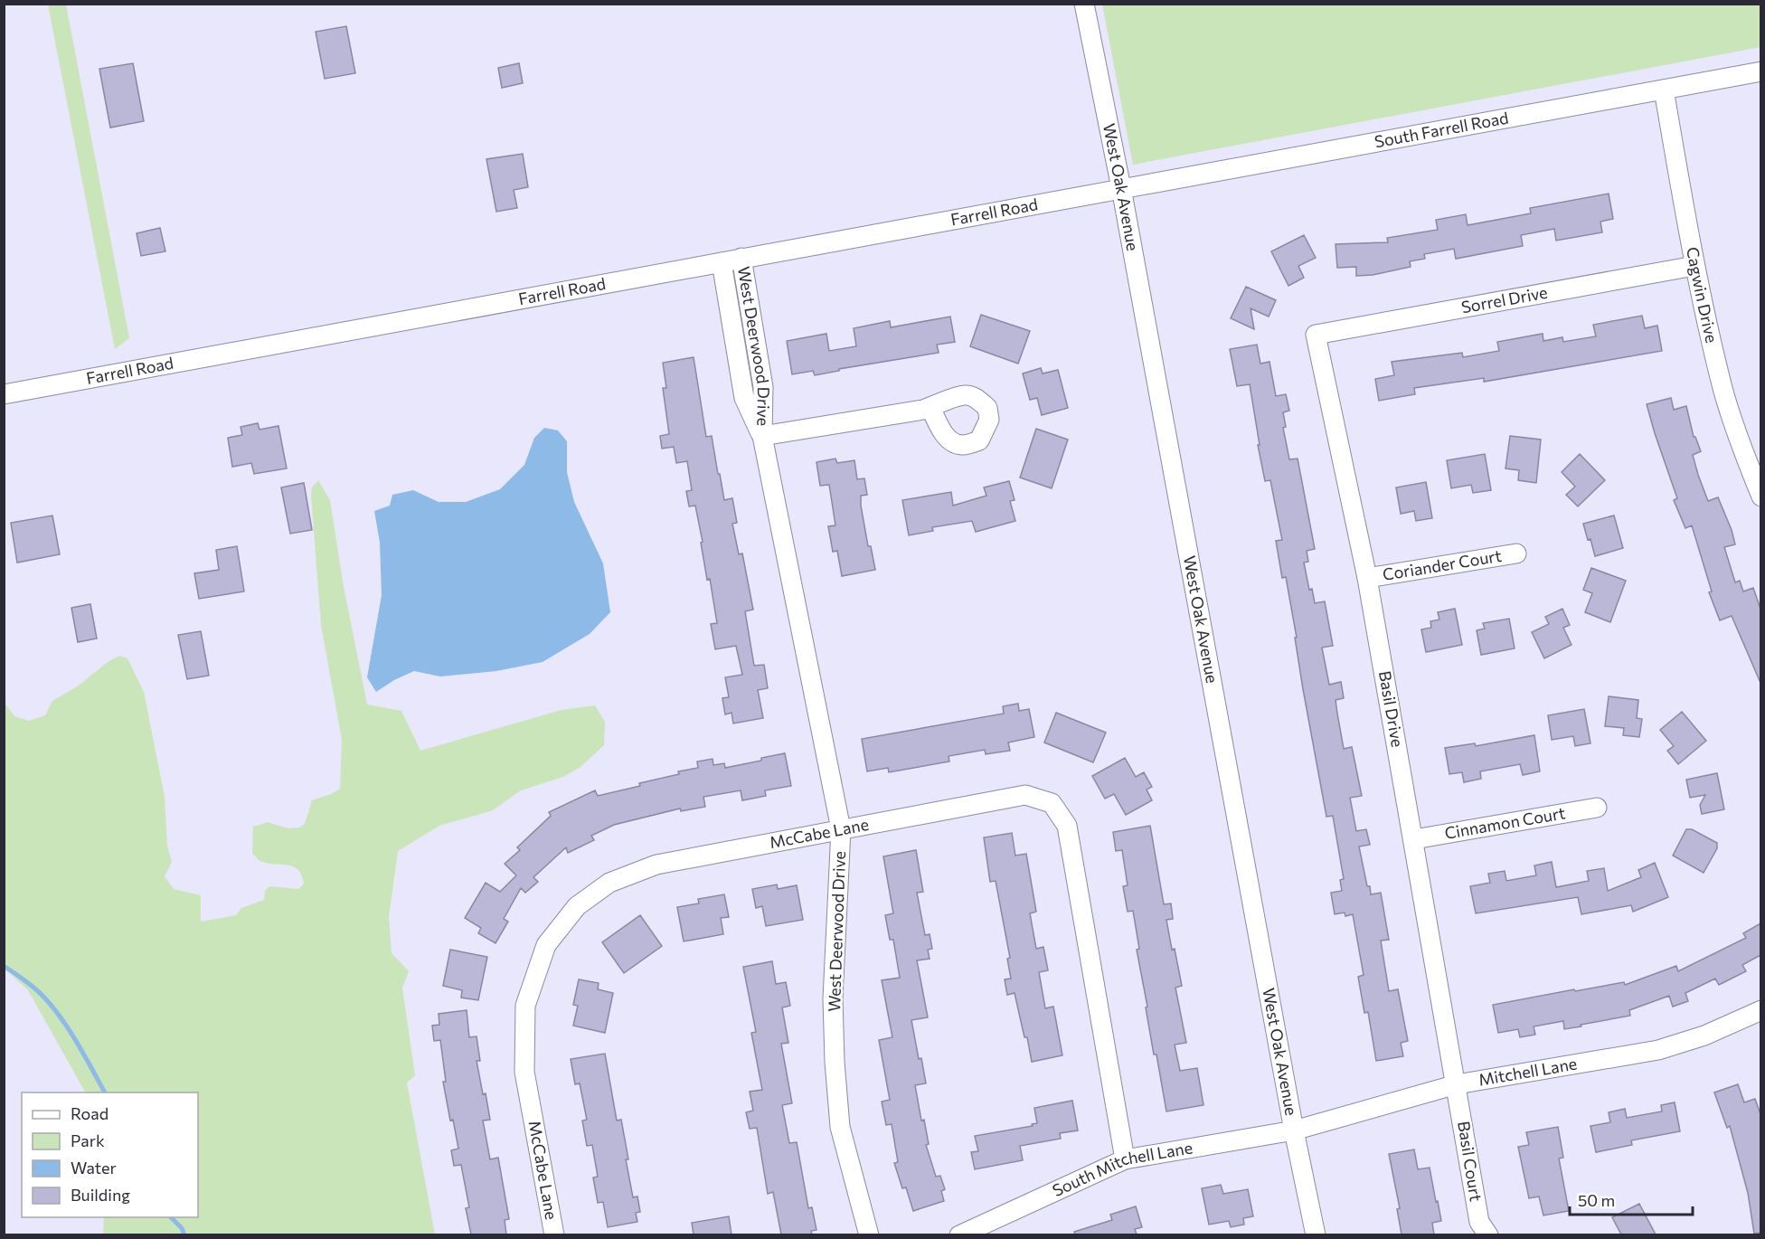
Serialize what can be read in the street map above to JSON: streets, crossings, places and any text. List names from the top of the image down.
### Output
{
  "streets": {
    "street": [
      "South Farrell Road",
      "West Oak Avenue",
      "Farrell Road",
      "Cagwin Drive",
      "Sorrel Drive",
      "West Deerwood Drive",
      "Coriander Court",
      "Basil Drive",
      "Cinnamon Court",
      "McCabe Lane",
      "Mitchell Lane",
      "Basil Court",
      "South Mitchell Lane"
    ]
  },
  "crossings": [
    ["South Farrell Road", "West Oak Avenue"],
    ["South Farrell Road", "Farrell Road"],
    ["South Farrell Road", "Cagwin Drive"],
    ["West Oak Avenue", "Farrell Road"],
    ["West Oak Avenue", "Mitchell Lane"],
    ["West Oak Avenue", "South Mitchell Lane"],
    ["Farrell Road", "West Deerwood Drive"],
    ["Cagwin Drive", "Sorrel Drive"],
    ["Sorrel Drive", "Basil Drive"],
    ["West Deerwood Drive", "McCabe Lane"],
    ["Coriander Court", "Basil Drive"],
    ["Basil Drive", "Cinnamon Court"],
    ["Basil Drive", "Mitchell Lane"],
    ["Basil Drive", "Basil Court"],
    ["McCabe Lane", "South Mitchell Lane"],
    ["Mitchell Lane", "Basil Court"],
    ["Mitchell Lane", "South Mitchell Lane"]
  ],
  "legend": [
    "Road",
    "Park",
    "Water",
    "Building"
  ],
  "scale_bar": "50 m"
}
